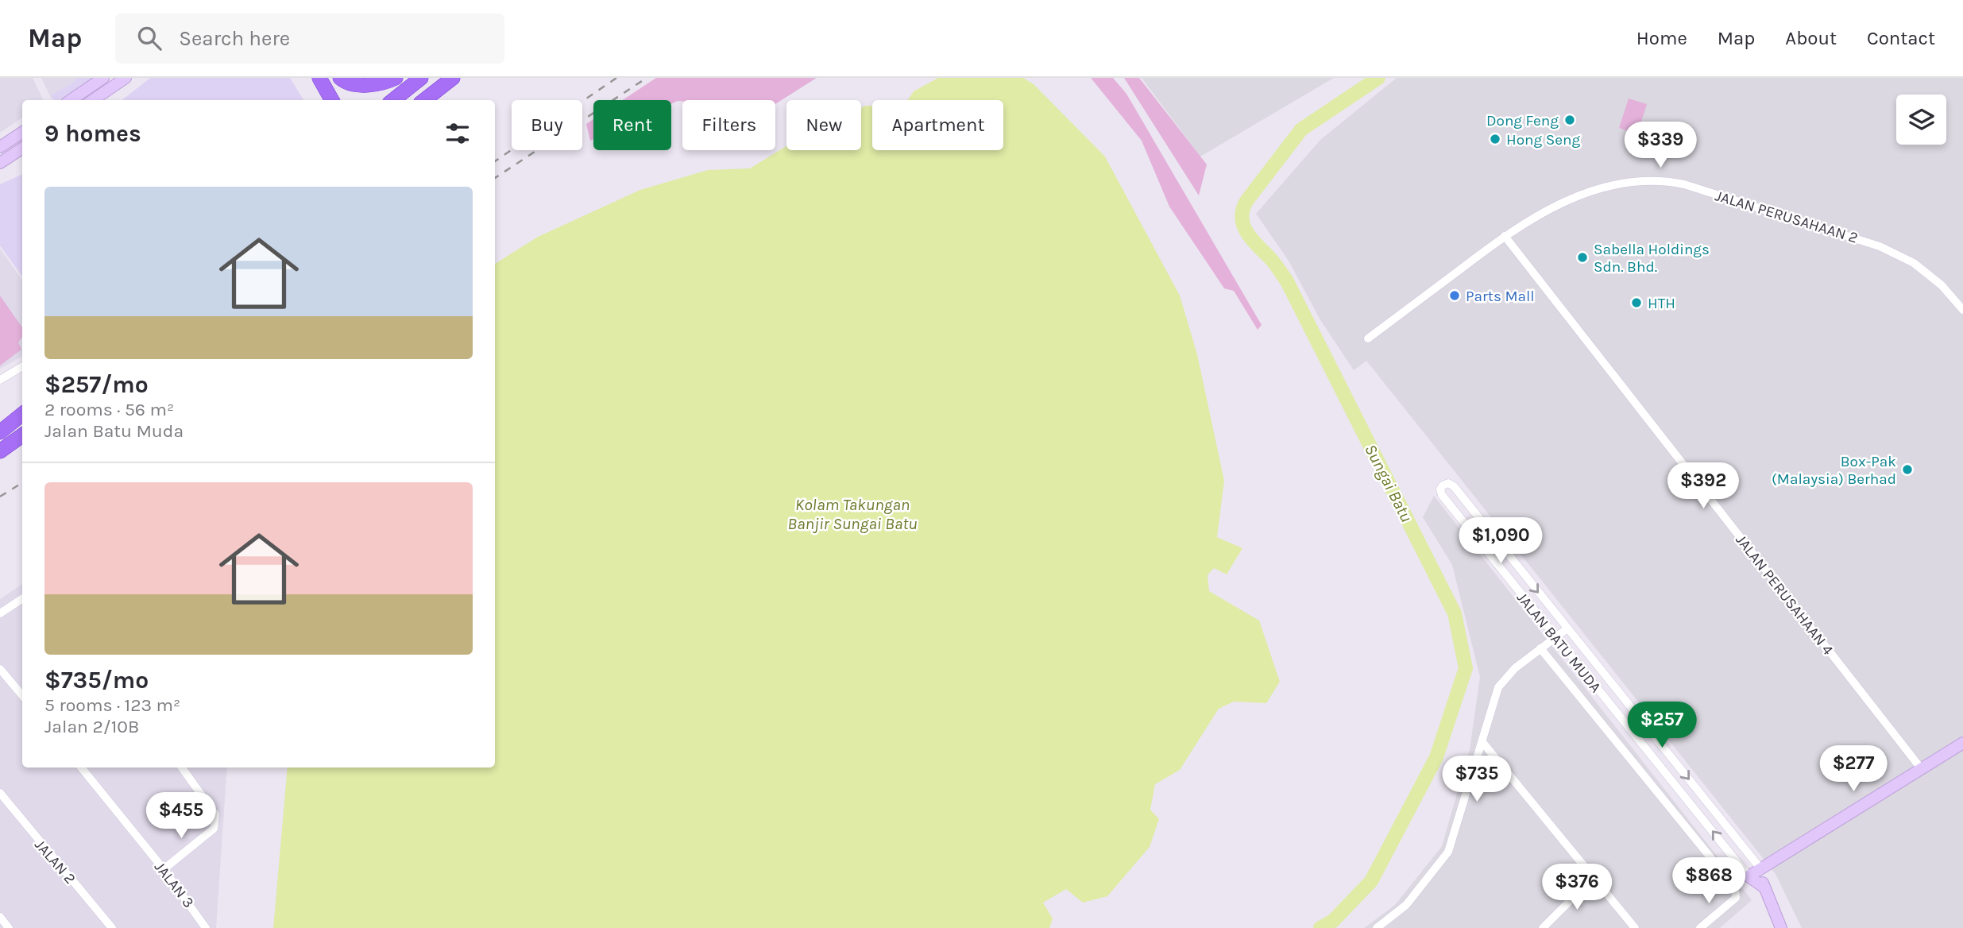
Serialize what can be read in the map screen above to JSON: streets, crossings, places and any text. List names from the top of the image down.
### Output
{
  "streets": {
    "street": [
      "JALAN PERUSAHAAN 2",
      "JALAN PERUSAHAAN 4",
      "JALAN BATU MUDA",
      "JALAN 2",
      "JALAN 3"
    ]
  },
  "crossings": [
    ["JALAN PERUSAHAAN 2", "JALAN PERUSAHAAN 4"]
  ],
  "water": ["Sungai Batu", "Kolam Takungan Banjir Sungai Batu"],
  "places": [
    "Dong Feng",
    "Hong Seng",
    "Sabella Holdings Sdn. Bhd.",
    "Parts Mall",
    "HTH",
    "Box-Pak (Malaysia) Berhad"
  ],
  "page": {
    "header": "Map",
    "search": "Search here",
    "nav": [
      "Home",
      "Map",
      "About",
      "Contact"
    ],
    "chip": [
      "Buy",
      "Rent",
      "Filters",
      "New",
      "Apartment"
    ],
    "heading": "9 homes",
    "price": [
      "$339",
      "$392",
      "$1,090",
      "$257",
      "$277",
      "$735",
      "$455",
      "$868",
      "$376"
    ],
    "list": [
      {
        "name": "$257/mo",
        "note": "2 rooms · 56 m² · Jalan Batu Muda"
      },
      {
        "name": "$735/mo",
        "note": "5 rooms · 123 m² · Jalan 2/10B"
      }
    ]
  }
}
